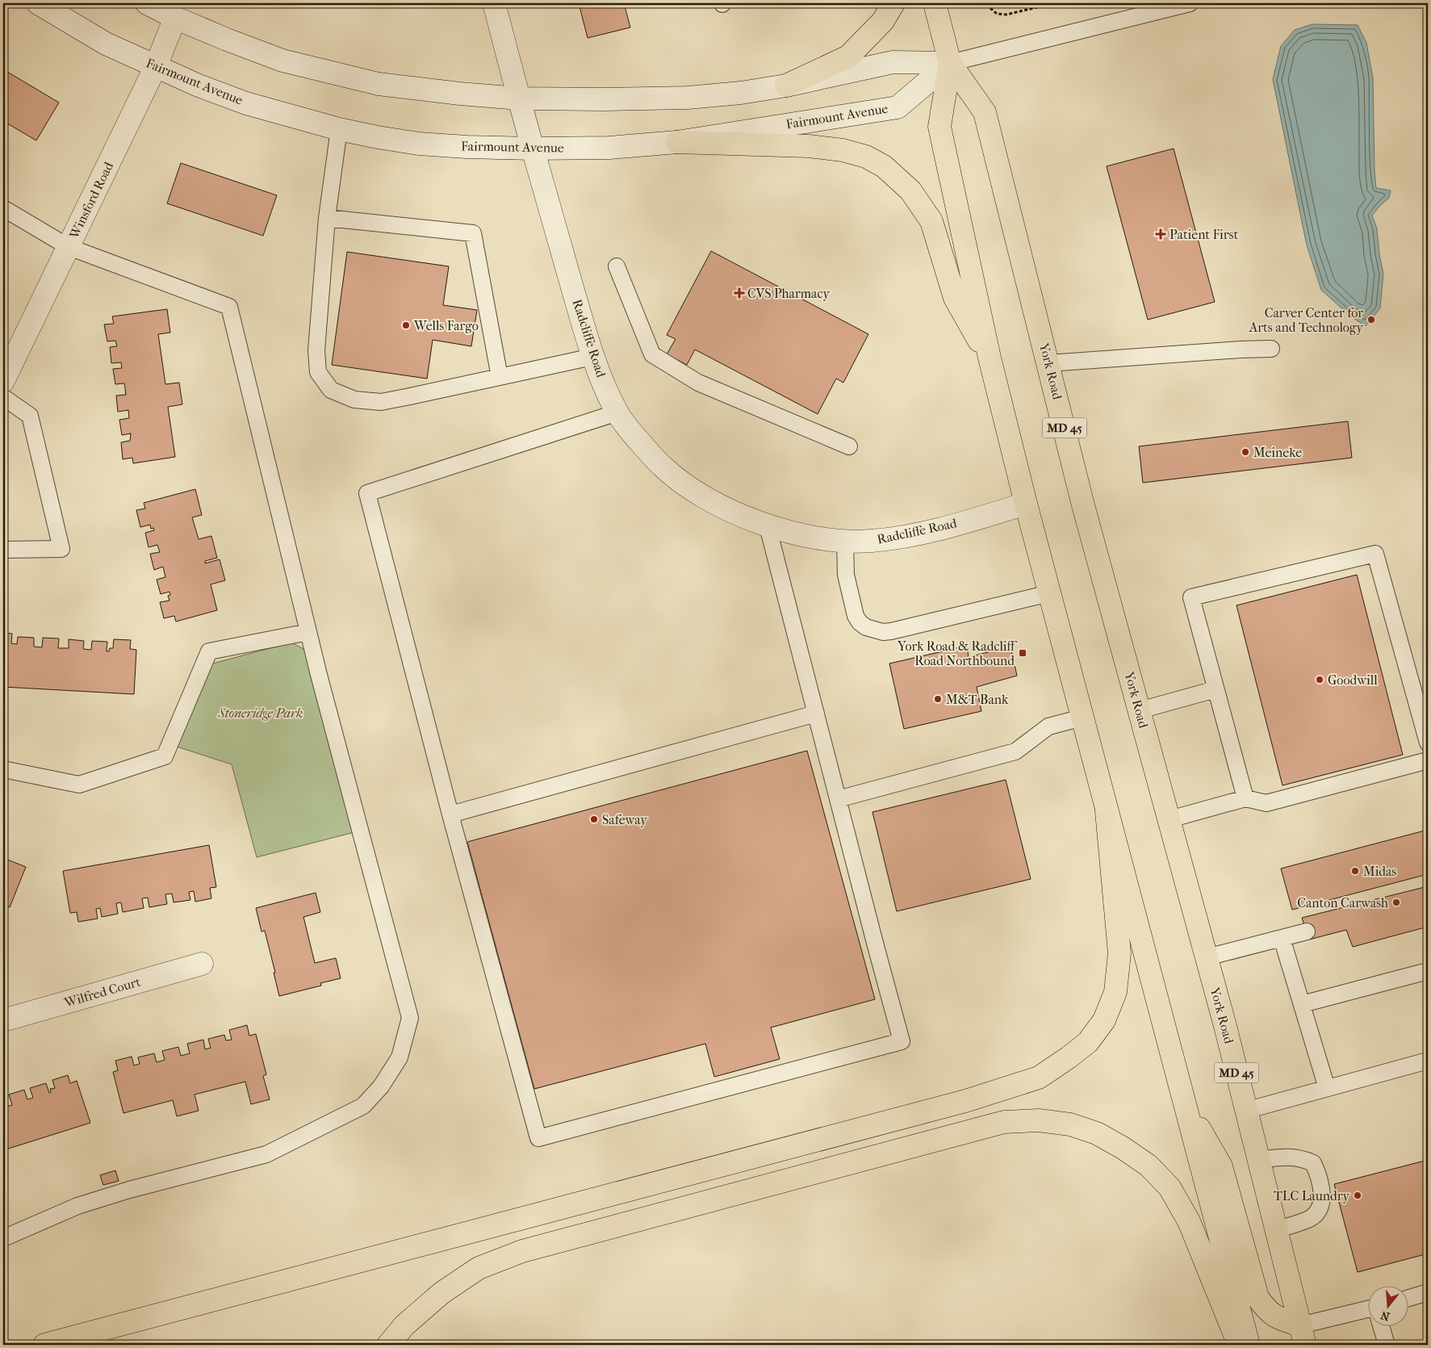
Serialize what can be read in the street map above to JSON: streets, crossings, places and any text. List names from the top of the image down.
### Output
{
  "streets": {
    "main road": [
      "Fairmount Avenue",
      "Winsford Road",
      "Radcliffe Road",
      "York Road",
      "MD 45",
      "Wilfred Court"
    ]
  },
  "crossings": [
    ["Fairmount Avenue", "Winsford Road"],
    ["Fairmount Avenue", "Radcliffe Road"],
    ["Fairmount Avenue", "York Road"],
    ["Radcliffe Road", "York Road"]
  ],
  "parks": ["Stoneridge Park"],
  "places": {
    "health": ["Patient First", "CVS Pharmacy"],
    "other": [
      "Carver Center for Arts and Technology",
      "Wells Fargo",
      "Meineke",
      "Goodwill",
      "M&T Bank",
      "Safeway",
      "Midas",
      "Canton Carwash",
      "TLC Laundry"
    ],
    "transit": ["York Road & Radcliff Road Northbound"]
  },
  "north": "bottom"
}
